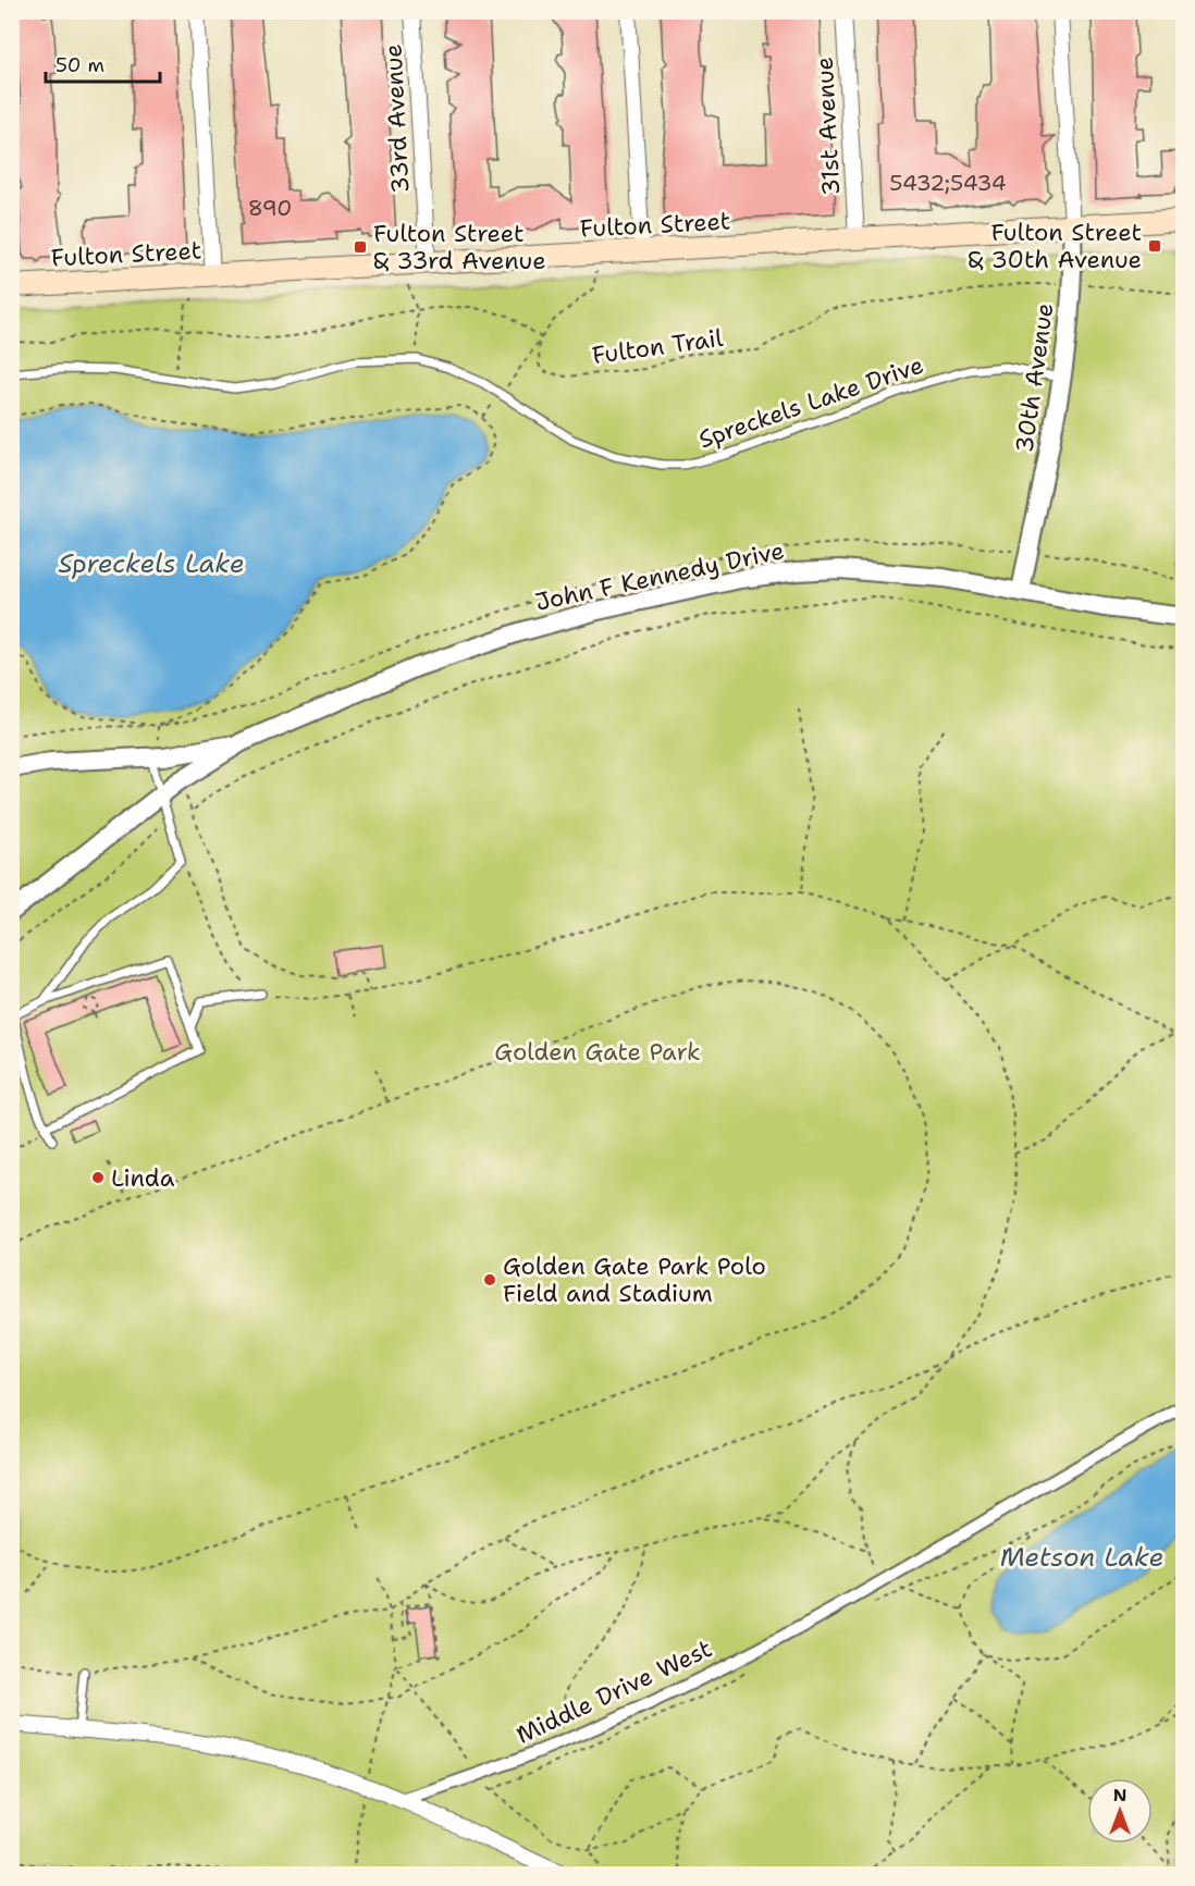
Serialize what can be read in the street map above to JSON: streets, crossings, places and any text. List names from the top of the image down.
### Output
{
  "streets": {
    "main road": ["Fulton Street"],
    "street": [
      "33rd Avenue",
      "31st Avenue",
      "30th Avenue",
      "John F Kennedy Drive",
      "Middle Drive West"
    ],
    "lane": ["Spreckels Lake Drive"],
    "path": ["Fulton Trail"]
  },
  "crossings": [
    ["33rd Avenue", "Fulton Street"],
    ["31st Avenue", "Fulton Street"],
    ["Fulton Street", "30th Avenue"],
    ["Fulton Trail", "30th Avenue"],
    ["30th Avenue", "Spreckels Lake Drive"],
    ["30th Avenue", "John F Kennedy Drive"]
  ],
  "water": ["Spreckels Lake", "Metson Lake"],
  "parks": ["Golden Gate Park"],
  "places": {
    "transit": ["Fulton Street & 30th Avenue", "Fulton Street & 33rd Avenue"],
    "other": ["Linda", "Golden Gate Park Polo Field and Stadium"]
  },
  "house_numbers": ["5432;5434", "890"],
  "scale_bar": "50 m",
  "north": "top"
}
